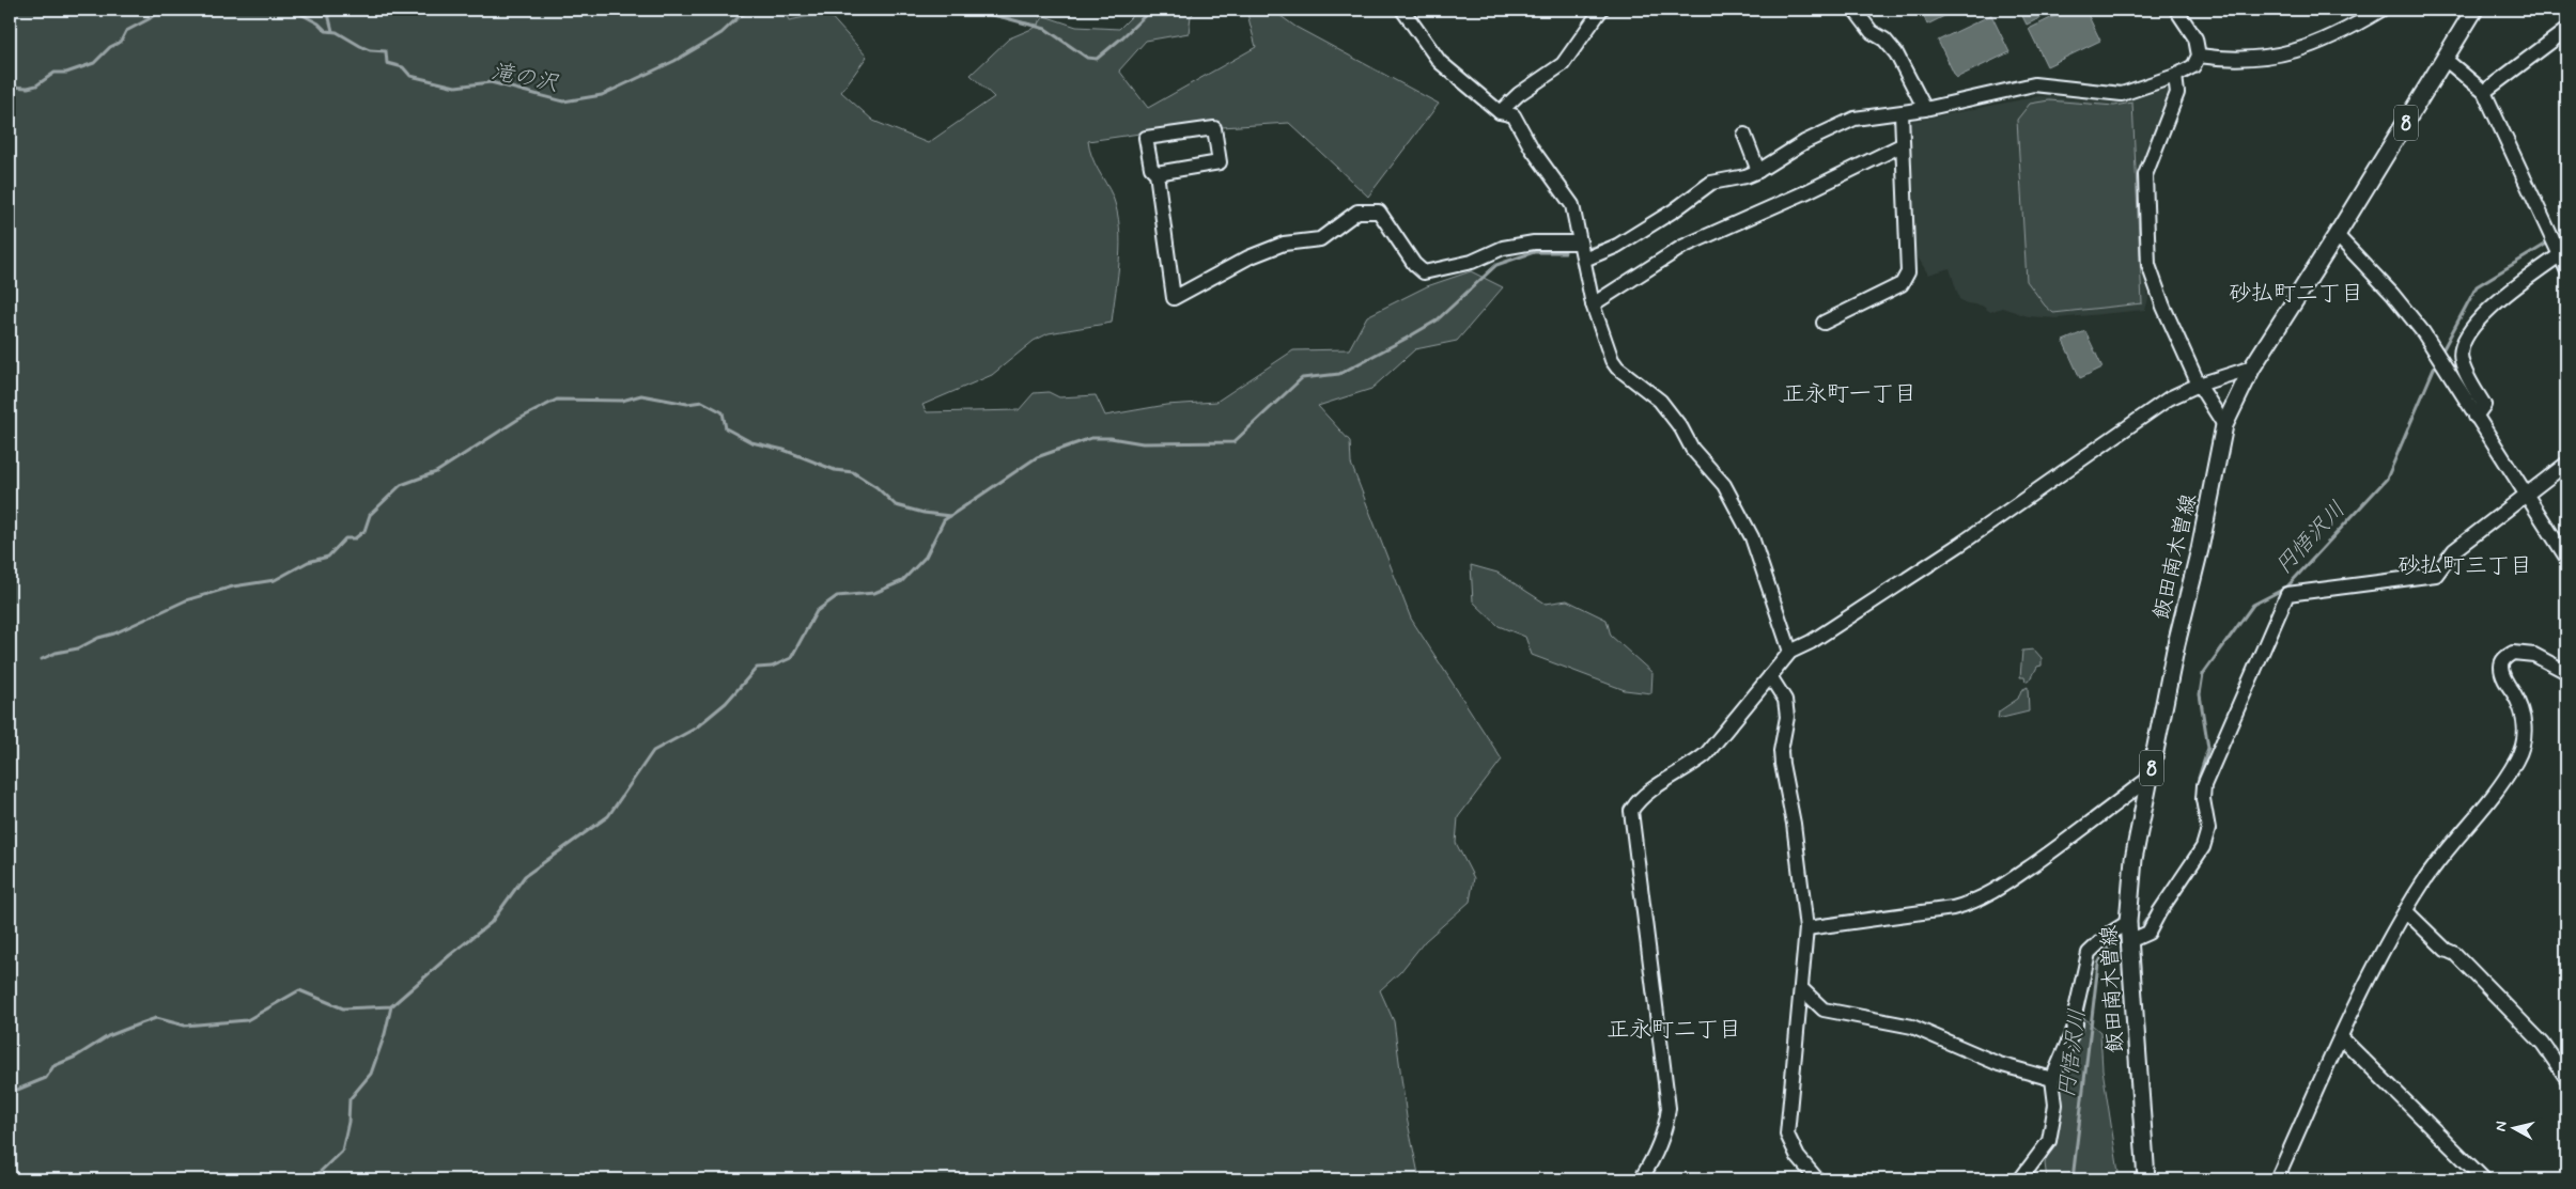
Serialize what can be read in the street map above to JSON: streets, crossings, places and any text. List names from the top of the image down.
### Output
{
  "streets": {
    "main road": ["8", "飯田南木曽線"]
  },
  "districts": [
    "砂払町二丁目",
    "正永町一丁目",
    "砂払町三丁目",
    "正永町二丁目"
  ],
  "water": ["滝の沢", "円悟沢川"],
  "north": "left"
}
